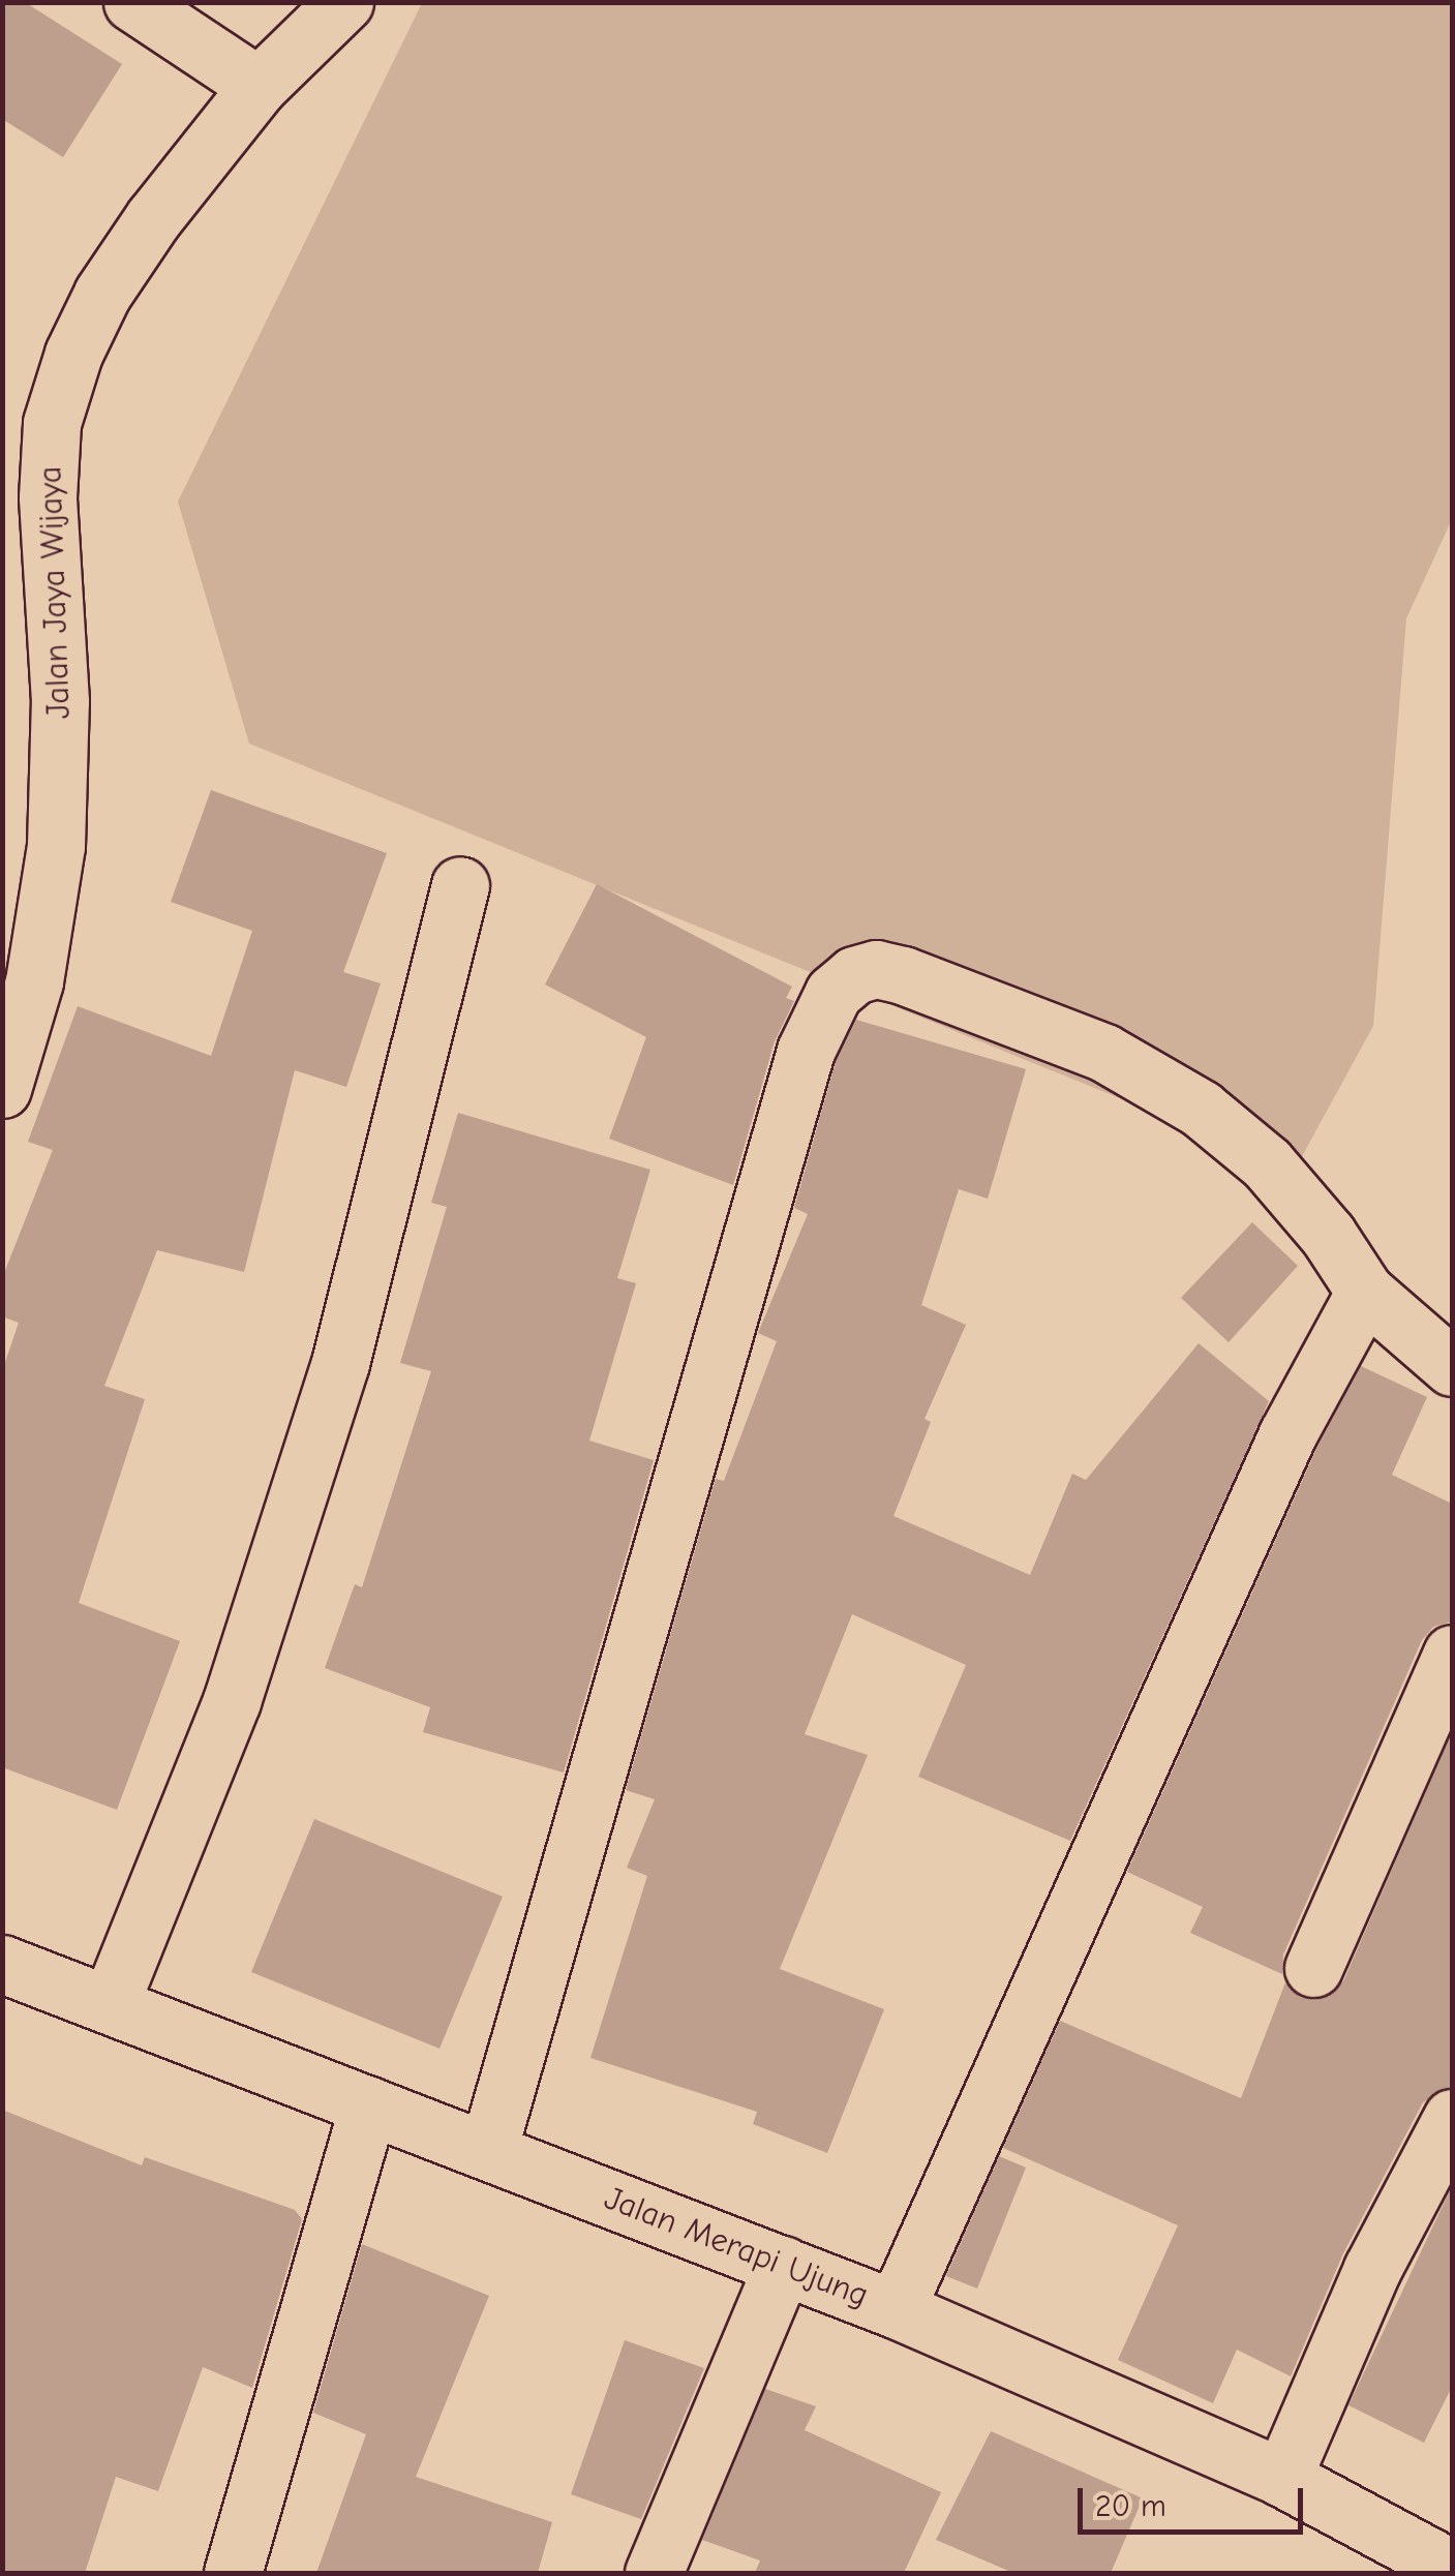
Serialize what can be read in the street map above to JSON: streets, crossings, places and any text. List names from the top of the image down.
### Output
{
  "streets": {
    "street": ["Jalan Jaya Wijaya", "Jalan Merapi Ujung"]
  },
  "scale_bar": "20 m"
}
